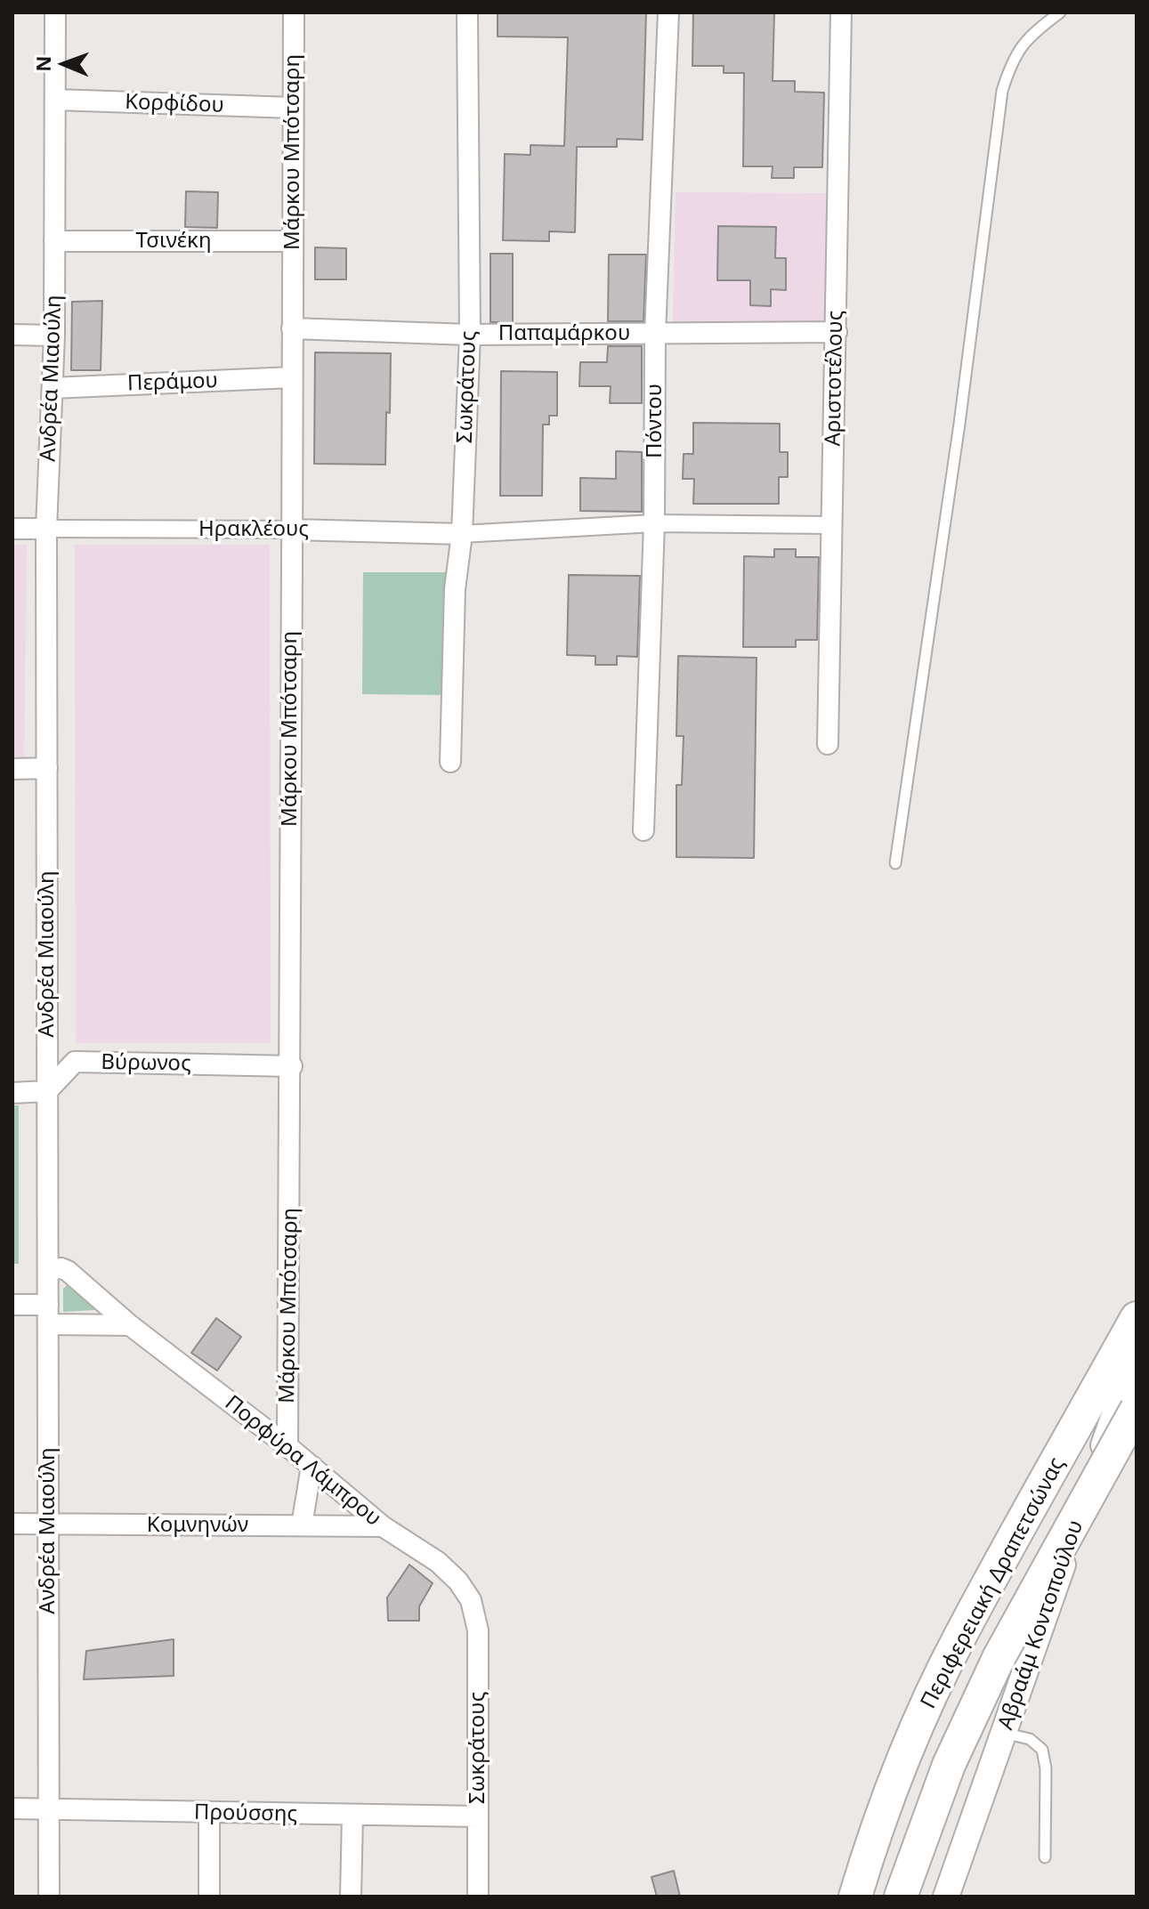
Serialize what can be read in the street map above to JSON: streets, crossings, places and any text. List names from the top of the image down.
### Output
{
  "streets": {
    "main road": ["Περιφερειακή Δραπετσώνας"],
    "street": [
      "Κορφίδου",
      "Μάρκου Μπότσαρη",
      "Τσινέκη",
      "Παπαμάρκου",
      "Ανδρέα Μιαούλη",
      "Αριστοτέλους",
      "Περάμου",
      "Σωκράτους",
      "Πόντου",
      "Ηρακλέους",
      "Βύρωνος",
      "Πορφύρα Λάμπρου",
      "Κομνηνών",
      "Αβραάμ Κοντοπούλου",
      "Προύσσης"
    ]
  },
  "crossings": [
    ["Κορφίδου", "Μάρκου Μπότσαρη"],
    ["Κορφίδου", "Ανδρέα Μιαούλη"],
    ["Μάρκου Μπότσαρη", "Τσινέκη"],
    ["Μάρκου Μπότσαρη", "Παπαμάρκου"],
    ["Μάρκου Μπότσαρη", "Περάμου"],
    ["Μάρκου Μπότσαρη", "Ηρακλέους"],
    ["Μάρκου Μπότσαρη", "Βύρωνος"],
    ["Μάρκου Μπότσαρη", "Πορφύρα Λάμπρου"],
    ["Τσινέκη", "Ανδρέα Μιαούλη"],
    ["Παπαμάρκου", "Αριστοτέλους"],
    ["Παπαμάρκου", "Σωκράτους"],
    ["Παπαμάρκου", "Πόντου"],
    ["Ανδρέα Μιαούλη", "Περάμου"],
    ["Ανδρέα Μιαούλη", "Ηρακλέους"],
    ["Ανδρέα Μιαούλη", "Βύρωνος"],
    ["Ανδρέα Μιαούλη", "Πορφύρα Λάμπρου"],
    ["Ανδρέα Μιαούλη", "Κομνηνών"],
    ["Ανδρέα Μιαούλη", "Προύσσης"],
    ["Σωκράτους", "Ηρακλέους"],
    ["Σωκράτους", "Πορφύρα Λάμπρου"],
    ["Σωκράτους", "Προύσσης"],
    ["Πορφύρα Λάμπρου", "Κομνηνών"]
  ],
  "north": "left"
}
